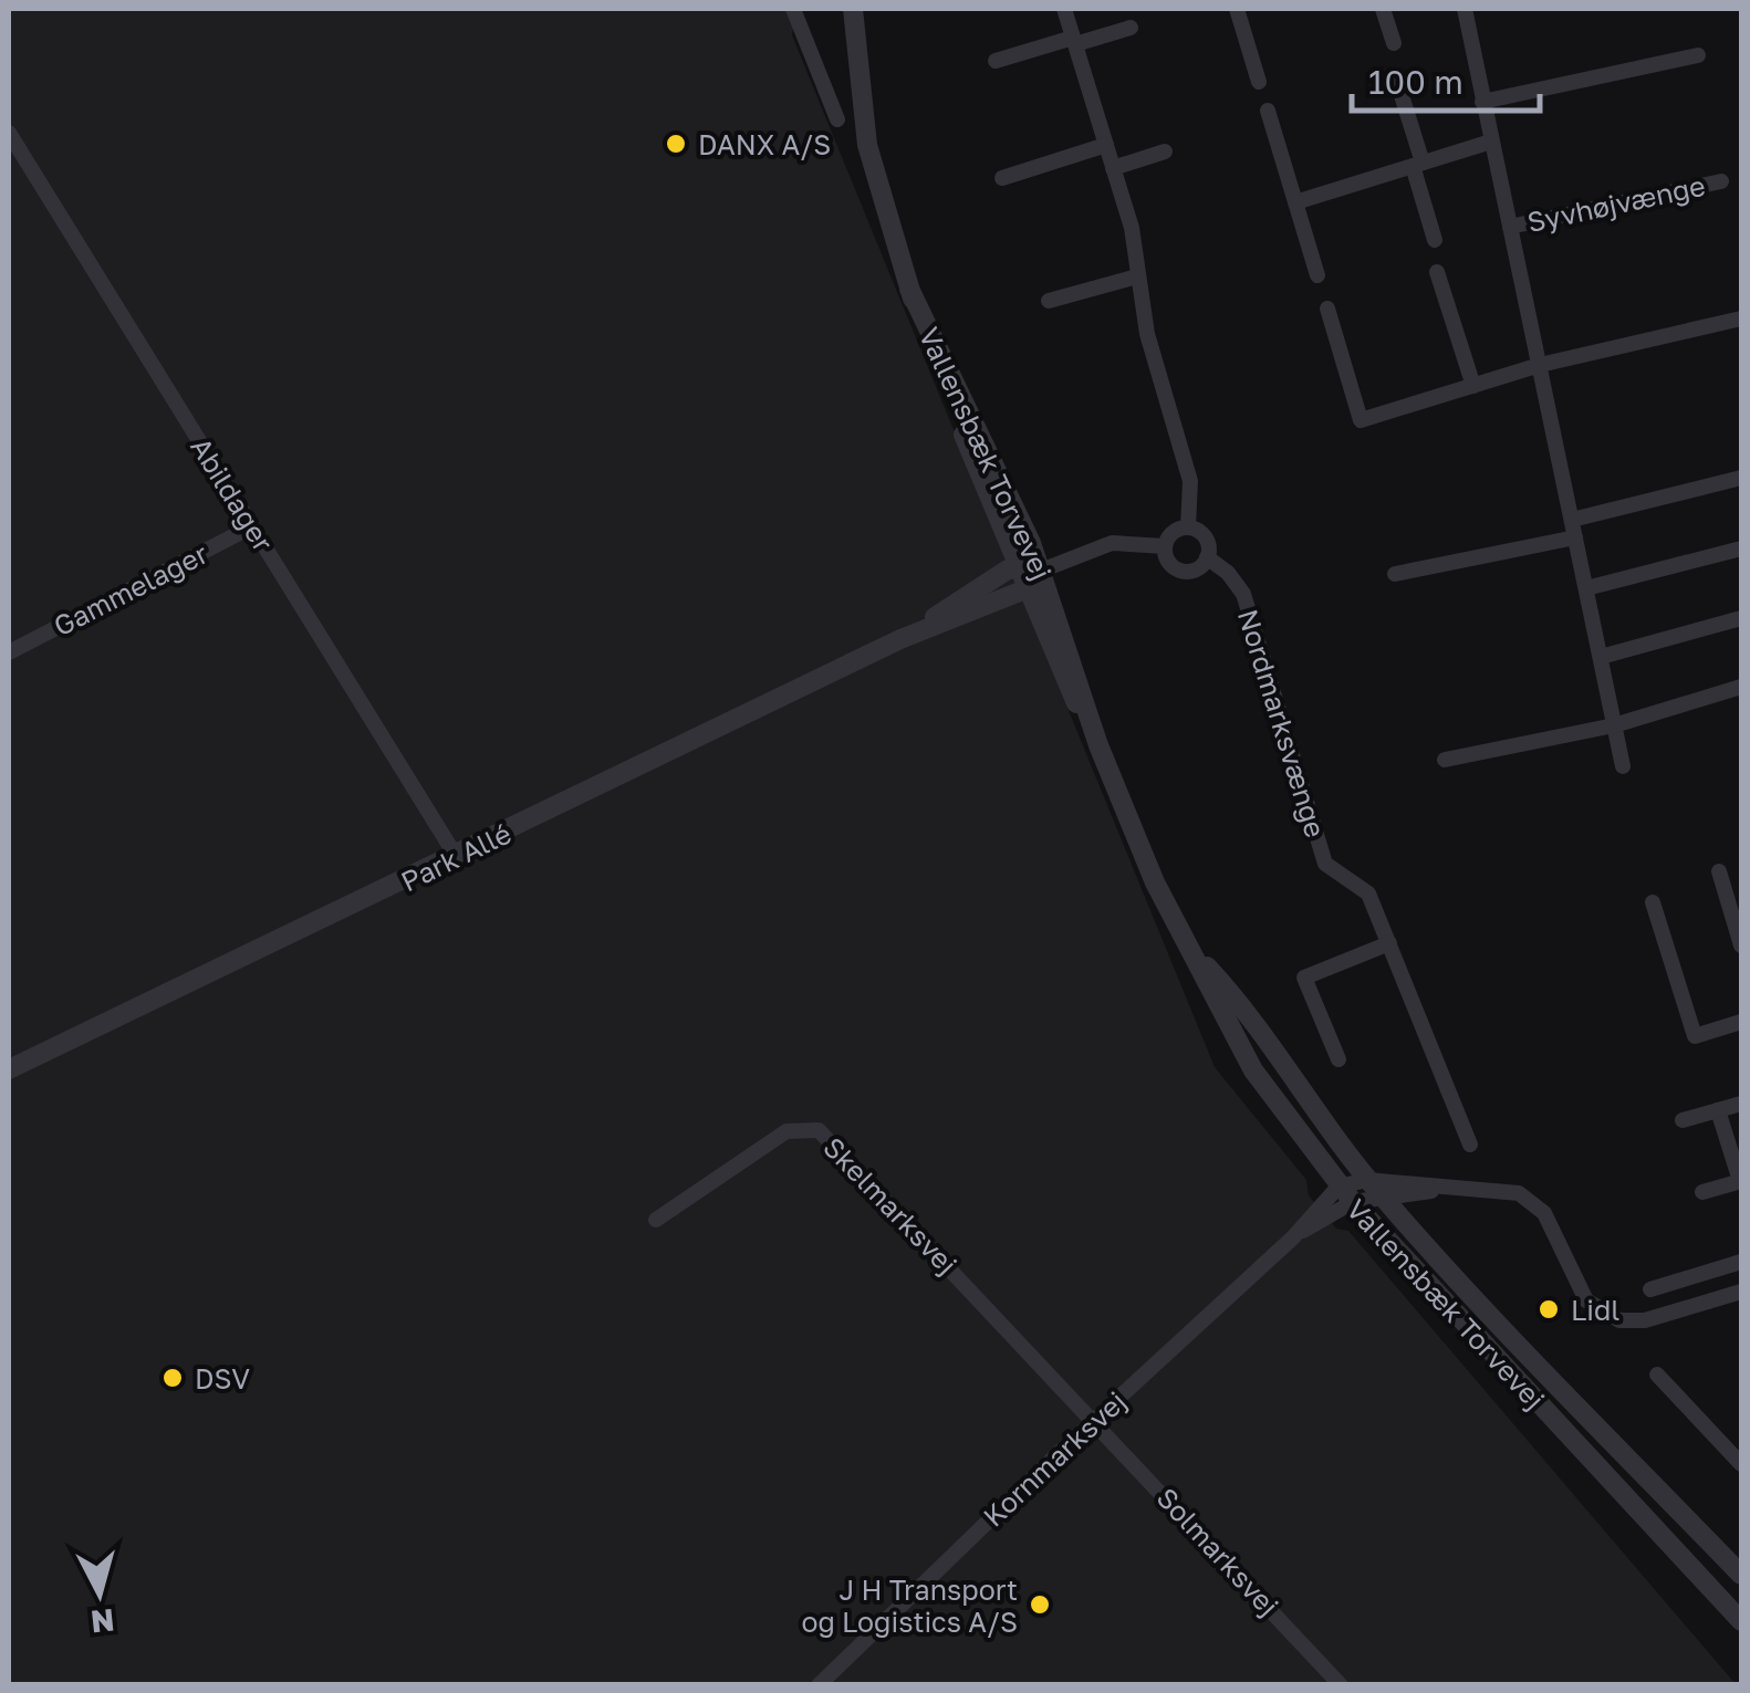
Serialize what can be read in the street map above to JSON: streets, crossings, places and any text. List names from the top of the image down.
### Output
{
  "streets": {
    "street": [
      "Syvhøjvænge",
      "Vallensbæk Torvevej",
      "Abildager",
      "Gammelager",
      "Nordmarksvænge",
      "Park Allé",
      "Skelmarksvej",
      "Kornmarksvej",
      "Solmarksvej"
    ]
  },
  "crossings": [
    ["Vallensbæk Torvevej", "Park Allé"],
    ["Vallensbæk Torvevej", "Kornmarksvej"],
    ["Abildager", "Gammelager"],
    ["Abildager", "Park Allé"],
    ["Skelmarksvej", "Kornmarksvej"],
    ["Skelmarksvej", "Solmarksvej"],
    ["Kornmarksvej", "Solmarksvej"]
  ],
  "places": [
    "DANX A/S",
    "Lidl",
    "DSV",
    "J H Transport og Logistics A/S"
  ],
  "scale_bar": "100 m",
  "north": "bottom"
}
